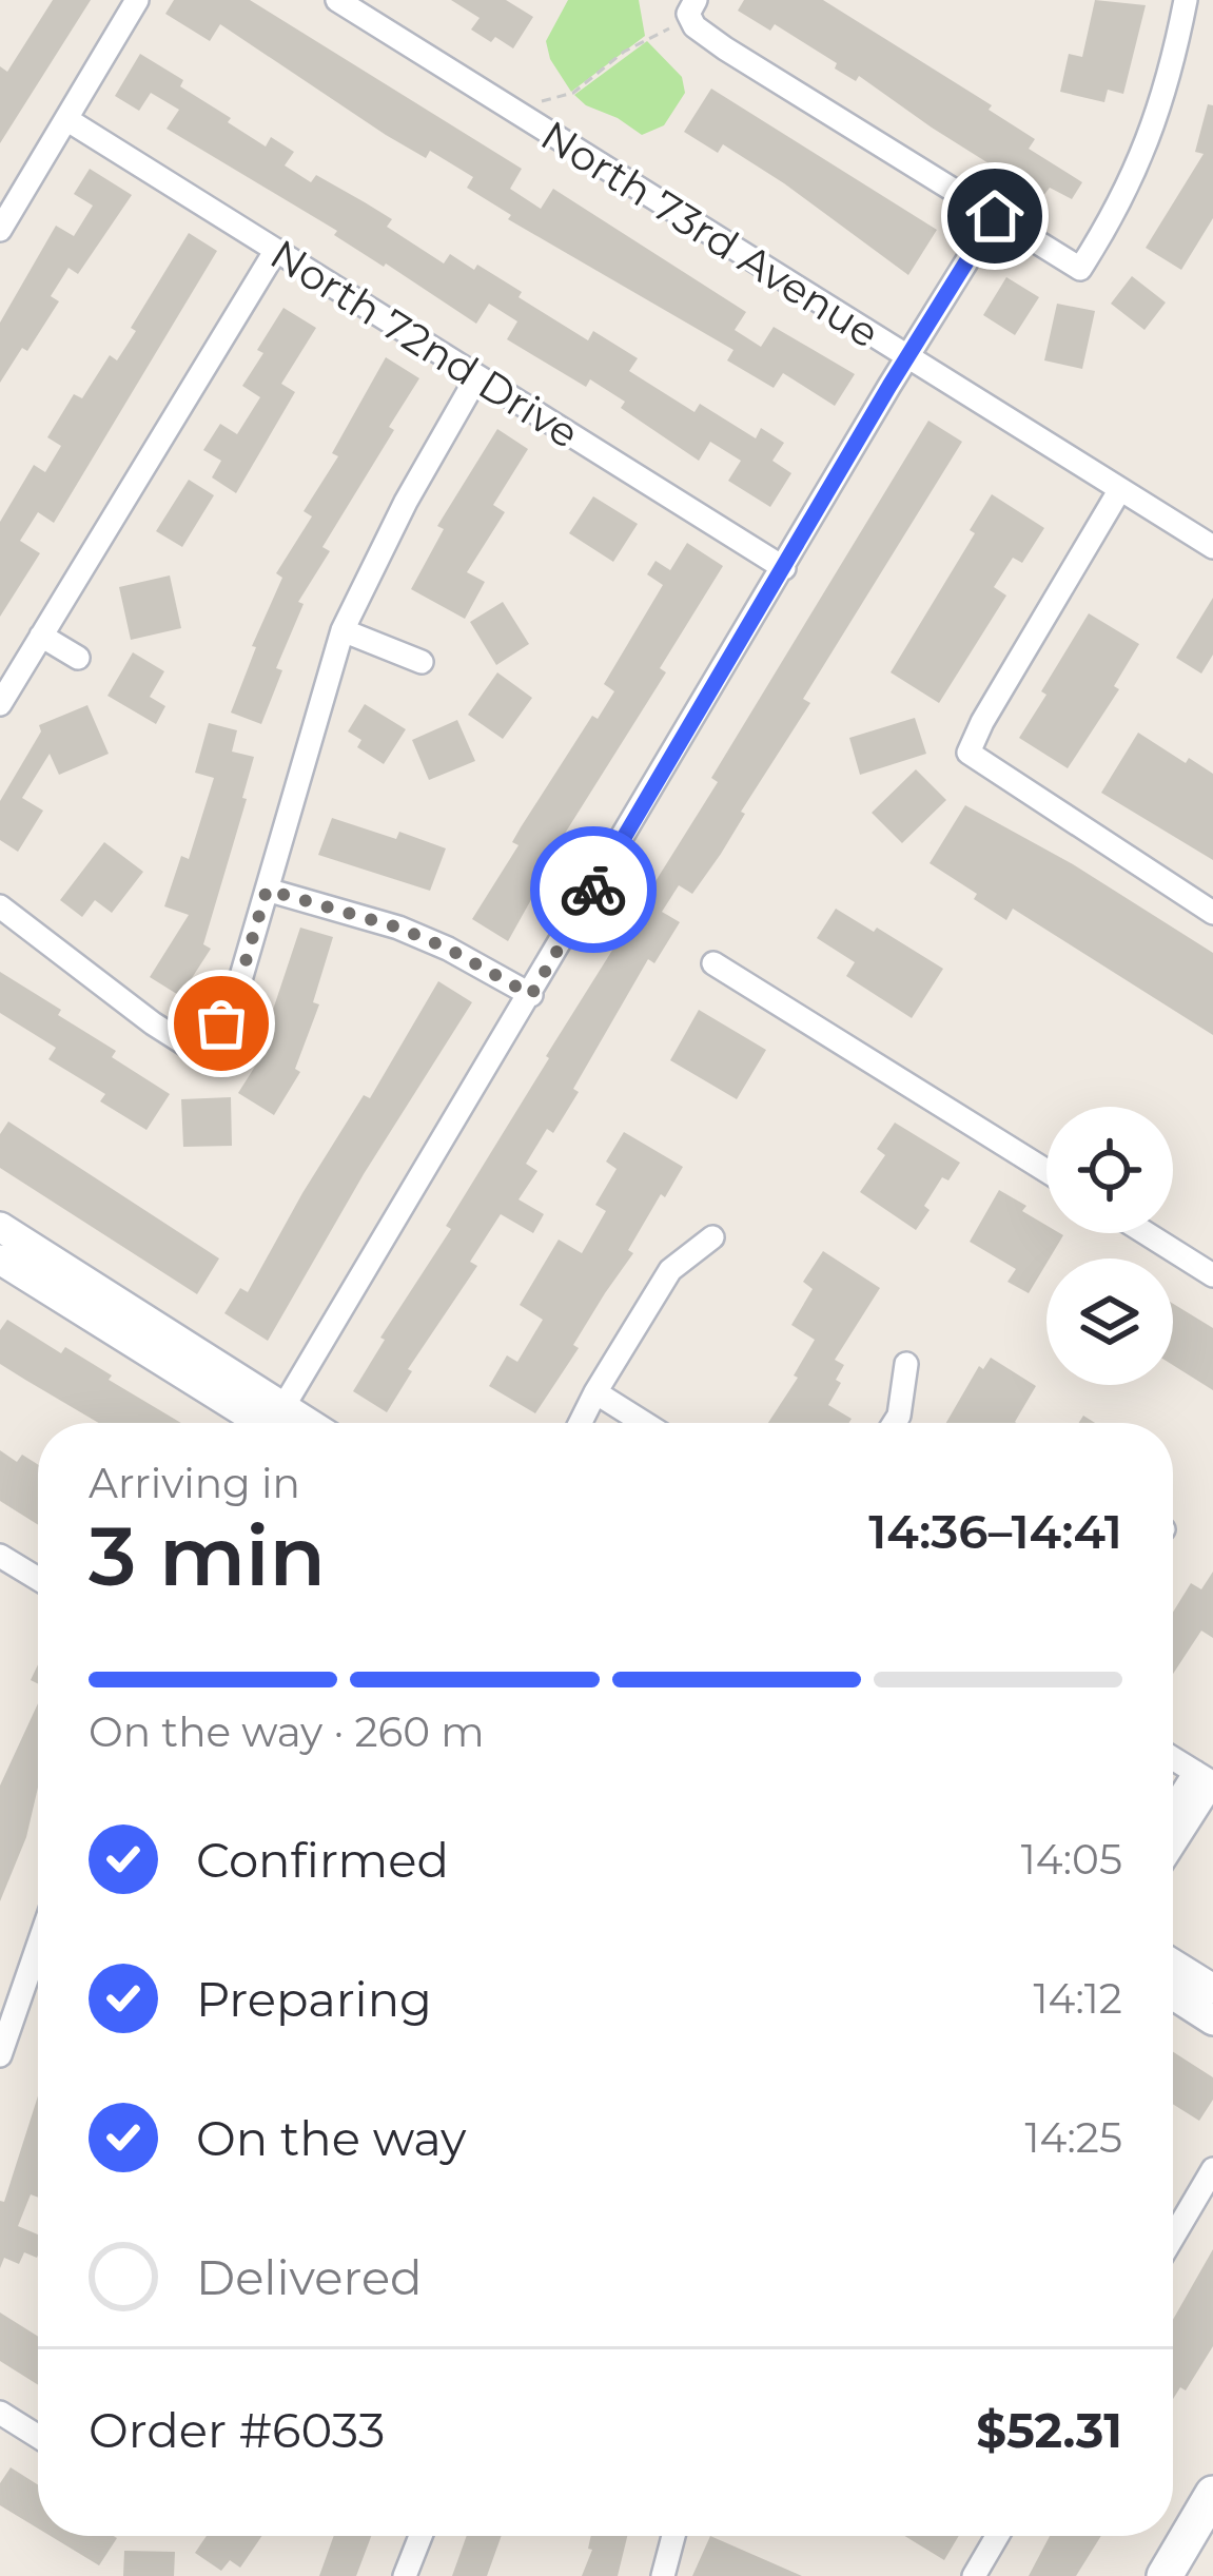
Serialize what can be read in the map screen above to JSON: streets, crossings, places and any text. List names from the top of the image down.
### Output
{
  "streets": {
    "street": ["North 73rd Avenue", "North 72nd Drive"]
  },
  "page": {
    "heading": ["3 min", "Arriving in", "14:36–14:41"],
    "panel": ["Order #6033", "$52.31"],
    "bar": "On the way · 260 m",
    "list": [
      ["Confirmed", "14:05"],
      ["Preparing", "14:12"],
      ["On the way", "14:25"],
      "Delivered"
    ]
  }
}
